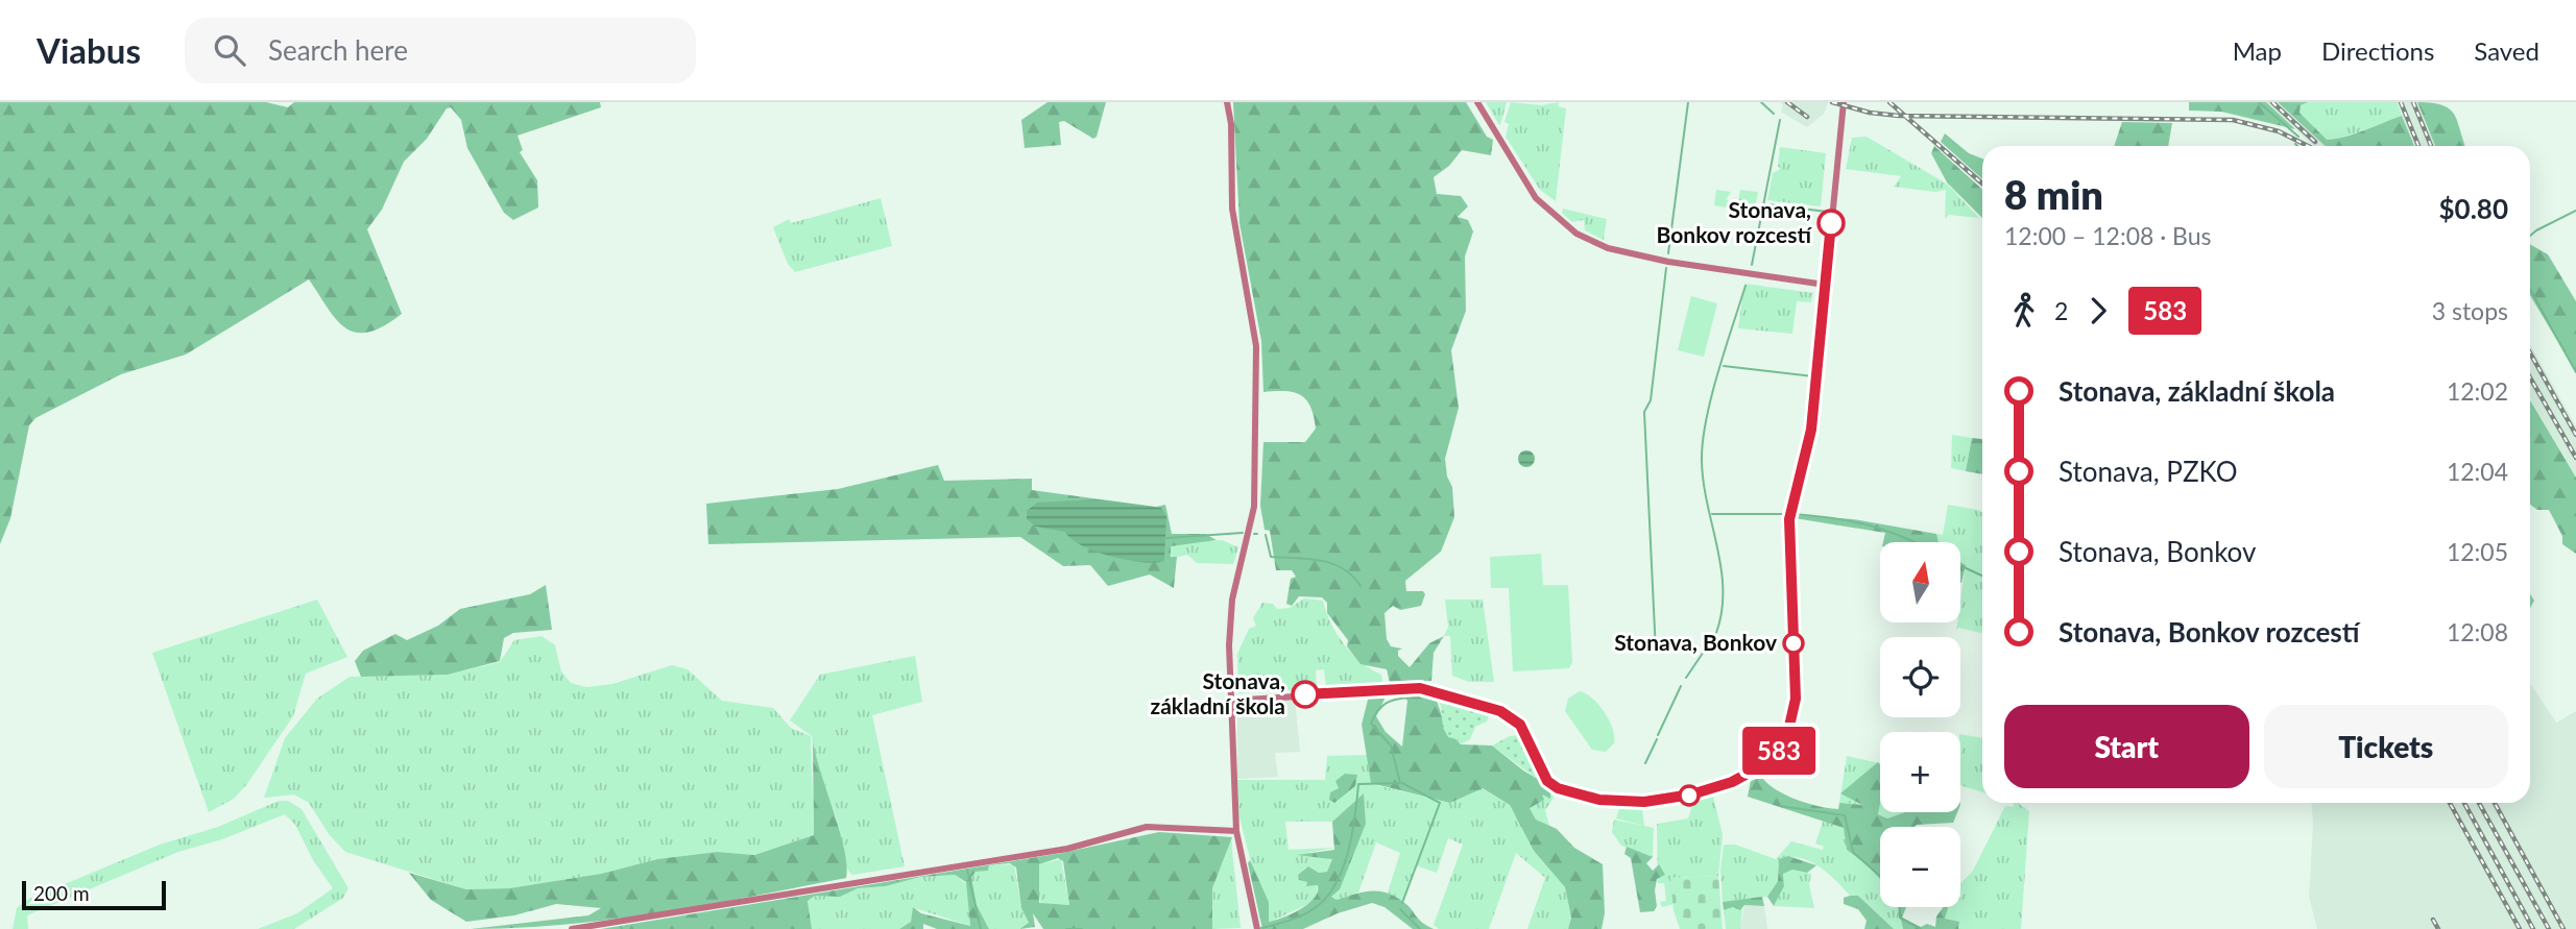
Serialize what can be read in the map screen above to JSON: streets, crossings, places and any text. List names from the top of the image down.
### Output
{
  "places": ["Stonava, Bonkov rozcestí", "Stonava, Bonkov", "Stonava, základní škola"],
  "lines": ["bus line 583"],
  "scale_bar": "200 m",
  "north": "top",
  "page": {
    "header": "Viabus",
    "search": "Search here",
    "nav": ["Map", "Directions", "Saved"],
    "on_map": "583",
    "heading": ["8 min", "12:00 – 12:08 · Bus", "$0.80"],
    "legs": ["2", "583", "3 stops"],
    "list": [
      {
        "name": "Stonava, základní škola",
        "value": "12:02"
      },
      {
        "name": "Stonava, PZKO",
        "value": "12:04"
      },
      {
        "name": "Stonava, Bonkov",
        "value": "12:05"
      },
      {
        "name": "Stonava, Bonkov rozcestí",
        "value": "12:08"
      }
    ],
    "map_buttons": ["+", "−"],
    "buttons": ["Start", "Tickets"],
    "scale": "200 m"
  }
}
